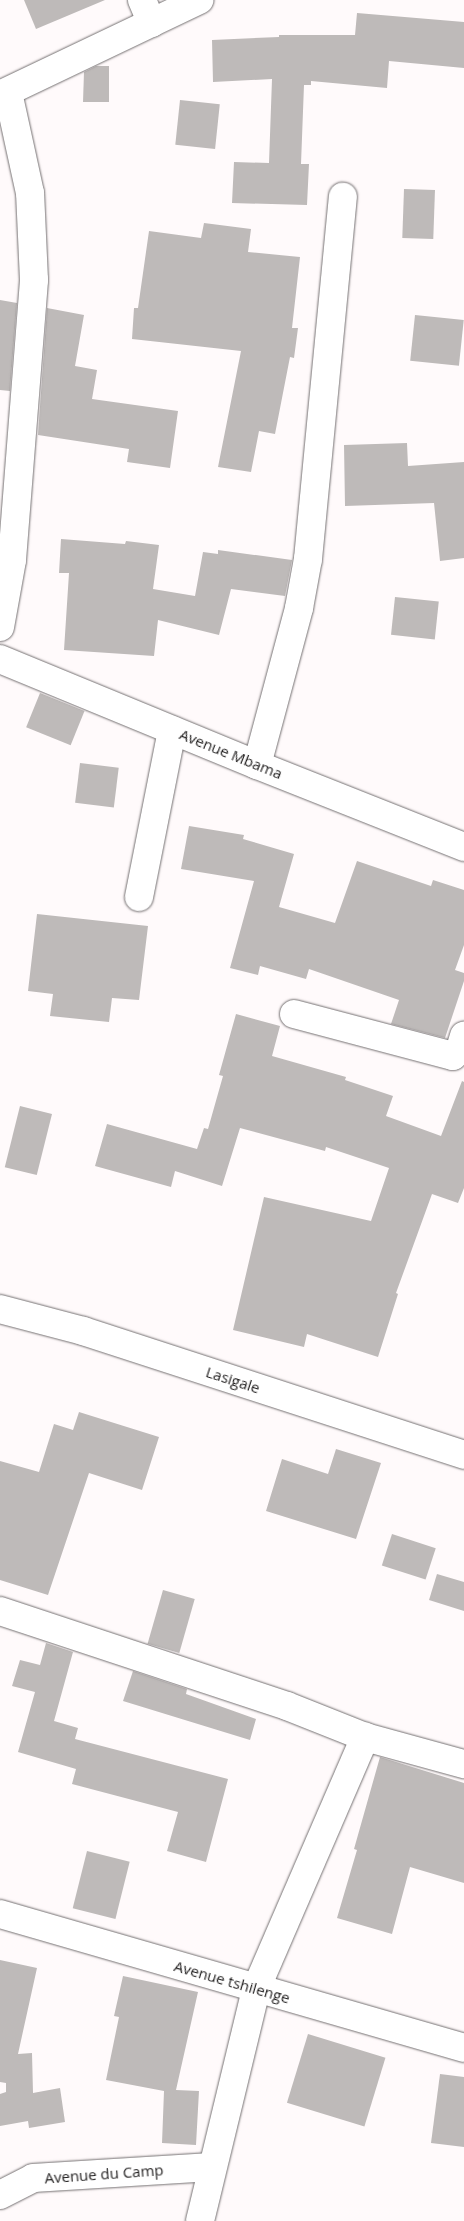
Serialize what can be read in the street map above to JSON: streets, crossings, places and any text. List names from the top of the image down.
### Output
{
  "streets": {
    "street": [
      "Avenue Mbama",
      "Lasigale",
      "Avenue tshilenge",
      "Avenue du Camp"
    ]
  }
}
